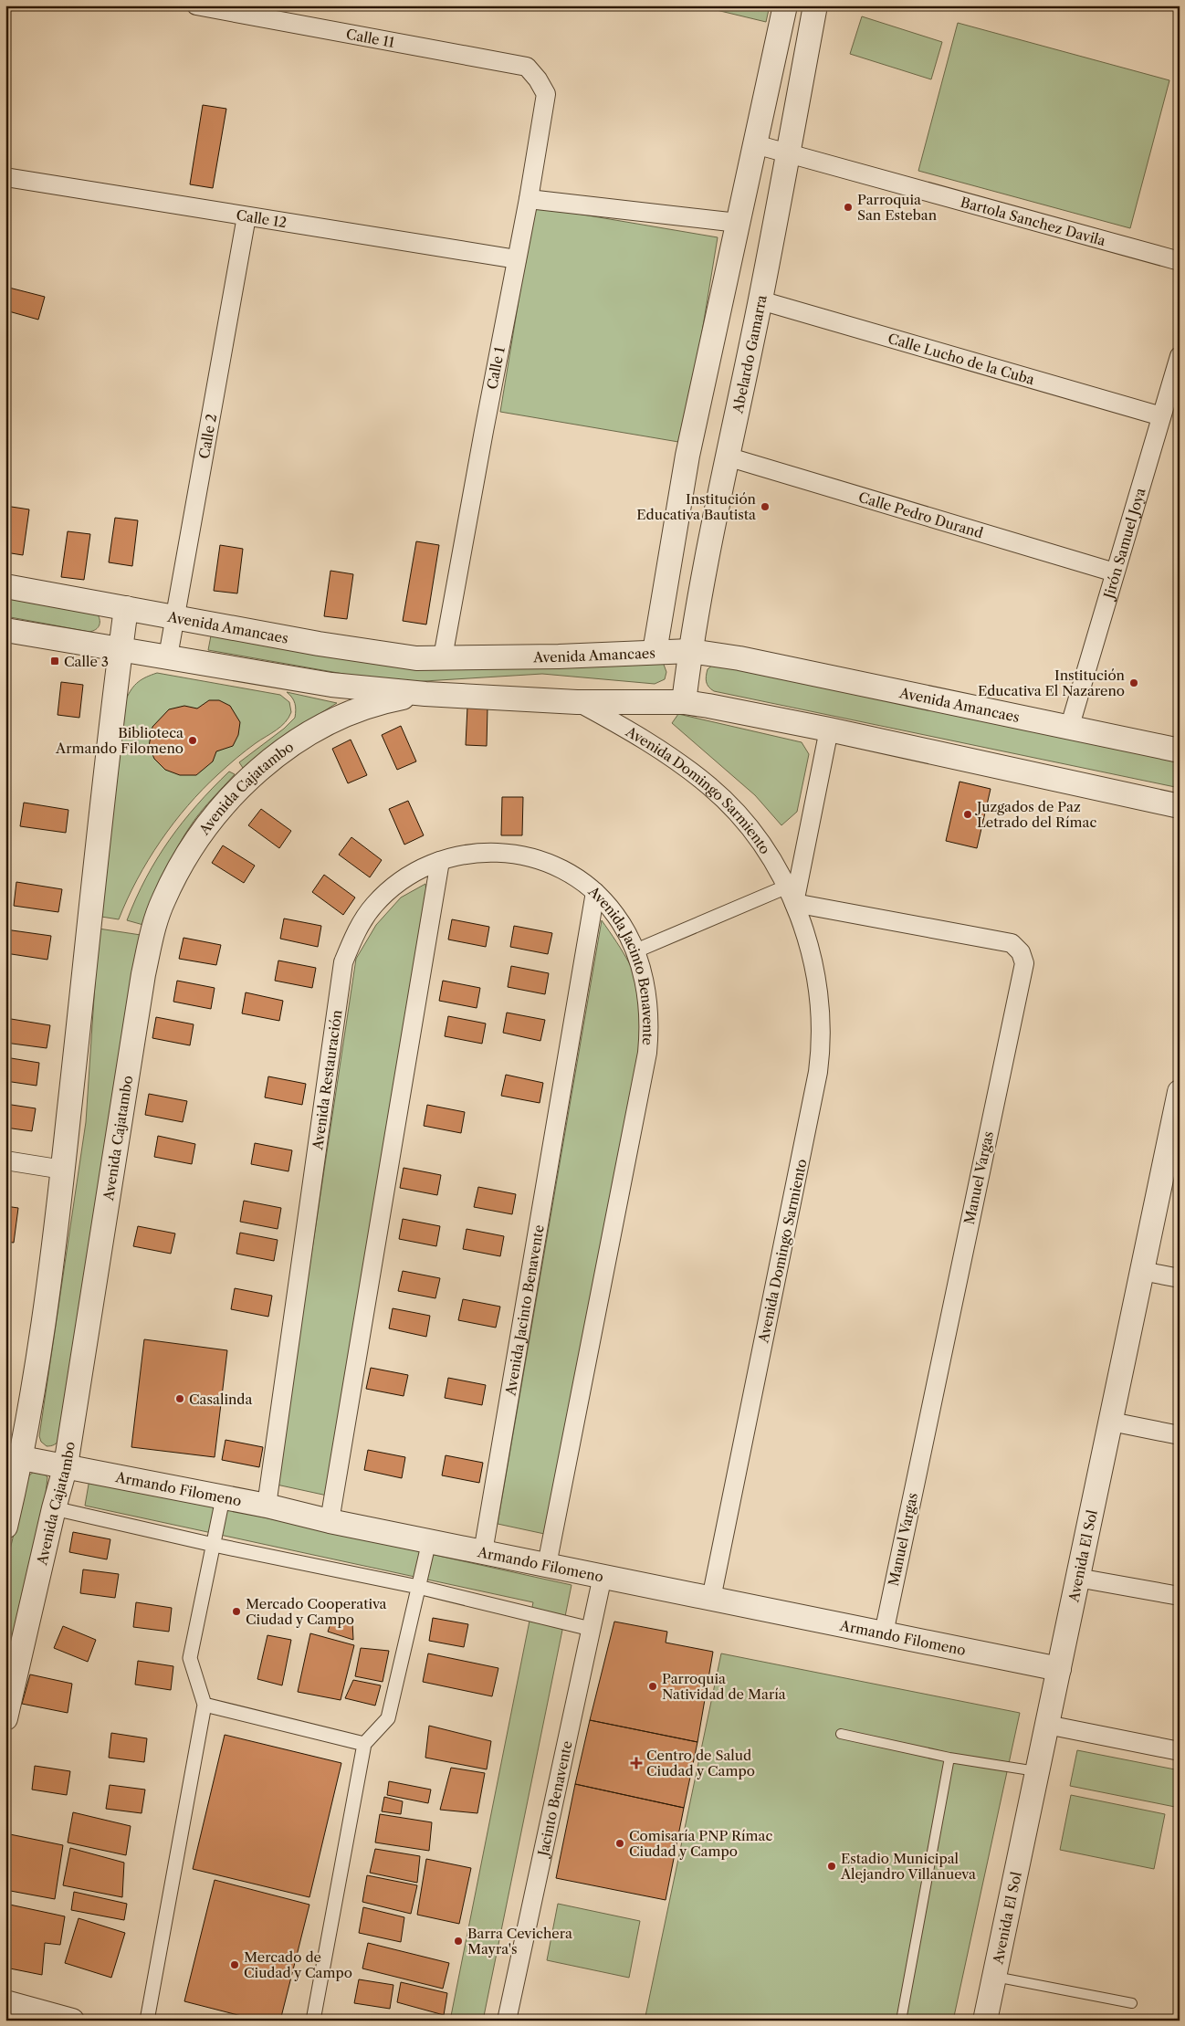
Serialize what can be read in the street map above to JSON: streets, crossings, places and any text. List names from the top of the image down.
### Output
{
  "streets": {
    "street": [
      "Calle 11",
      "Calle 12",
      "Bartola Sanchez Davila",
      "Abelardo Gamarra",
      "Calle Lucho de la Cuba",
      "Calle 1",
      "Calle 2",
      "Calle Pedro Durand",
      "Jirón Samuel Joya",
      "Avenida Amancaes",
      "Avenida Cajatambo",
      "Avenida Domingo Sarmiento",
      "Avenida Jacinto Benavente",
      "Avenida Restauración",
      "Manuel Vargas",
      "Armando Filomeno",
      "Avenida El Sol",
      "Jacinto Benavente"
    ]
  },
  "crossings": [
    ["Calle 11", "Calle 1"],
    ["Calle 12", "Calle 1"],
    ["Calle 12", "Calle 2"],
    ["Bartola Sanchez Davila", "Abelardo Gamarra"],
    ["Abelardo Gamarra", "Calle Lucho de la Cuba"],
    ["Abelardo Gamarra", "Calle Pedro Durand"],
    ["Abelardo Gamarra", "Avenida Amancaes"],
    ["Calle Lucho de la Cuba", "Jirón Samuel Joya"],
    ["Calle 1", "Avenida Amancaes"],
    ["Calle 2", "Avenida Amancaes"],
    ["Calle Pedro Durand", "Jirón Samuel Joya"],
    ["Jirón Samuel Joya", "Avenida Amancaes"],
    ["Avenida Cajatambo", "Armando Filomeno"],
    ["Avenida Domingo Sarmiento", "Manuel Vargas"],
    ["Avenida Domingo Sarmiento", "Armando Filomeno"],
    ["Avenida Jacinto Benavente", "Avenida Restauración"],
    ["Avenida Jacinto Benavente", "Armando Filomeno"],
    ["Avenida Restauración", "Armando Filomeno"],
    ["Manuel Vargas", "Armando Filomeno"],
    ["Armando Filomeno", "Avenida El Sol"],
    ["Armando Filomeno", "Jacinto Benavente"]
  ],
  "places": {
    "other": [
      "Parroquia San Esteban",
      "Institución Educativa Bautista",
      "Institución Educativa El Nazareno",
      "Biblioteca Armando Filomeno",
      "Juzgados de Paz Letrado del Rímac",
      "Casalinda",
      "Mercado Cooperativa Ciudad y Campo",
      "Parroquia Natividad de María",
      "Comisaría PNP Rímac Ciudad y Campo",
      "Estadio Municipal Alejandro Villanueva",
      "Barra Cevichera Mayra's",
      "Mercado de Ciudad y Campo"
    ],
    "transit": ["Calle 3"],
    "health": ["Centro de Salud Ciudad y Campo"]
  }
}
